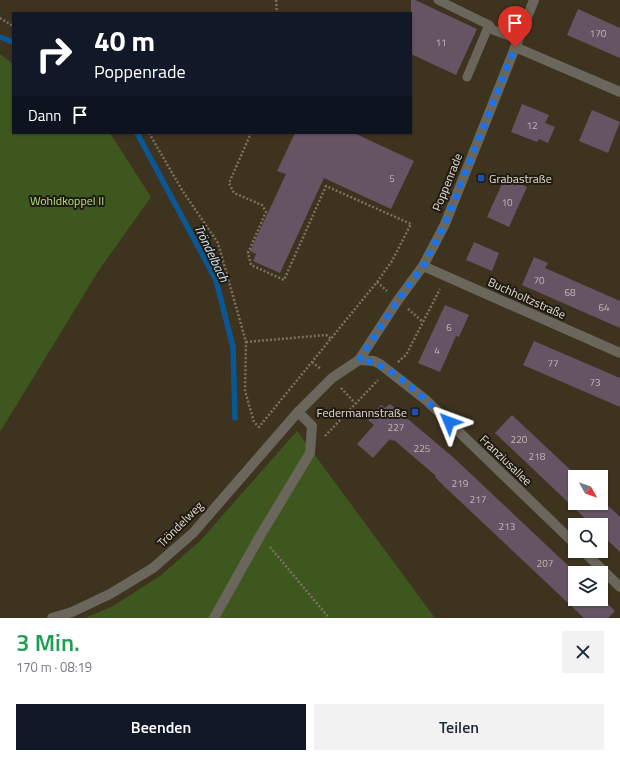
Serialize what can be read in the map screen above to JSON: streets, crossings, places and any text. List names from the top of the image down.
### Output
{
  "streets": {
    "street": [
      "Poppenrade",
      "Buchholtzstraße",
      "Franziusallee",
      "Tröndelweg"
    ]
  },
  "crossings": [
    ["Poppenrade", "Buchholtzstraße"],
    ["Poppenrade", "Franziusallee"],
    ["Poppenrade", "Tröndelweg"],
    ["Franziusallee", "Tröndelweg"]
  ],
  "water": ["Tröndelbach"],
  "parks": ["Wohldkoppel II"],
  "places": {
    "transit": ["Grabastraße", "Federmannstraße"]
  },
  "house_numbers": [
    "170",
    "11",
    "12",
    "5",
    "10",
    "70",
    "68",
    "64",
    "6",
    "4",
    "77",
    "73",
    "227",
    "220",
    "225",
    "218",
    "219",
    "217",
    "213",
    "207"
  ],
  "north": "bottom right",
  "page": {
    "turn": ["40 m", "Poppenrade"],
    "then": "Dann",
    "heading": ["3 Min.", "170 m · 08:19"],
    "buttons": ["Beenden", "Teilen"]
  }
}
